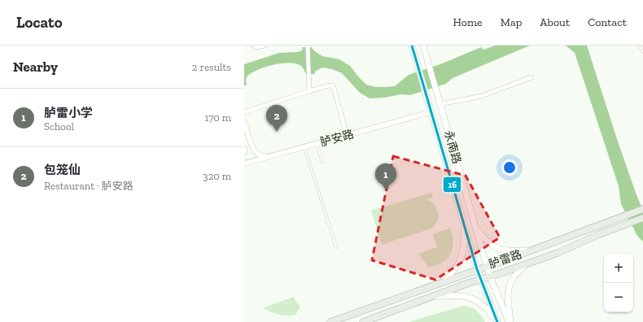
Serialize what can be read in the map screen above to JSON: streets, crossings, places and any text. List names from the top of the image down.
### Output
{
  "streets": {
    "main road": ["永南路", "胪雷路"],
    "street": ["胪安路"]
  },
  "crossings": [
    ["永南路", "胪雷路"]
  ],
  "lines": ["transit line 16"],
  "page": {
    "header": "Locato",
    "nav": [
      "Home",
      "Map",
      "About",
      "Contact"
    ],
    "heading": ["Nearby", "2 results"],
    "list": [
      {
        "mark": "1",
        "name": "胪雷小学",
        "note": "School",
        "value": "170 m"
      },
      {
        "mark": "2",
        "name": "包笼仙",
        "note": "Restaurant · 胪安路",
        "value": "320 m"
      }
    ],
    "pins": ["2", "1"],
    "map_buttons": ["+", "−"]
  }
}
